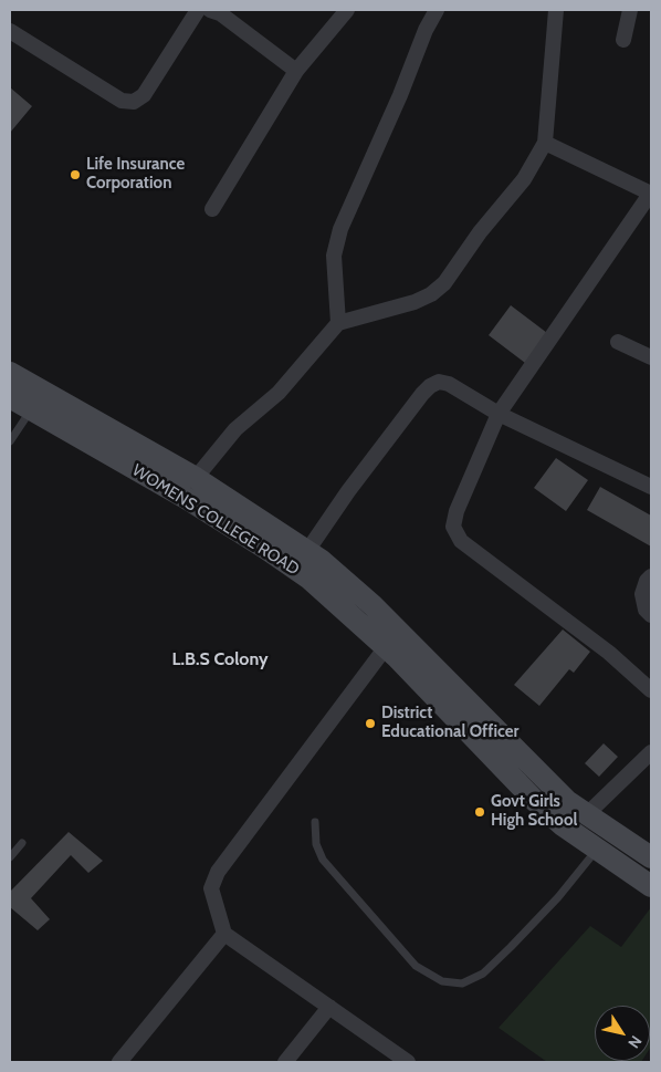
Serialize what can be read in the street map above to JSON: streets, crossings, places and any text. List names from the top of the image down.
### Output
{
  "streets": {
    "main road": ["WOMENS COLLEGE ROAD"]
  },
  "districts": ["L.B.S Colony"],
  "places": ["Life Insurance Corporation", "District Educational Officer", "Govt Girls High School"],
  "north": "bottom right"
}
